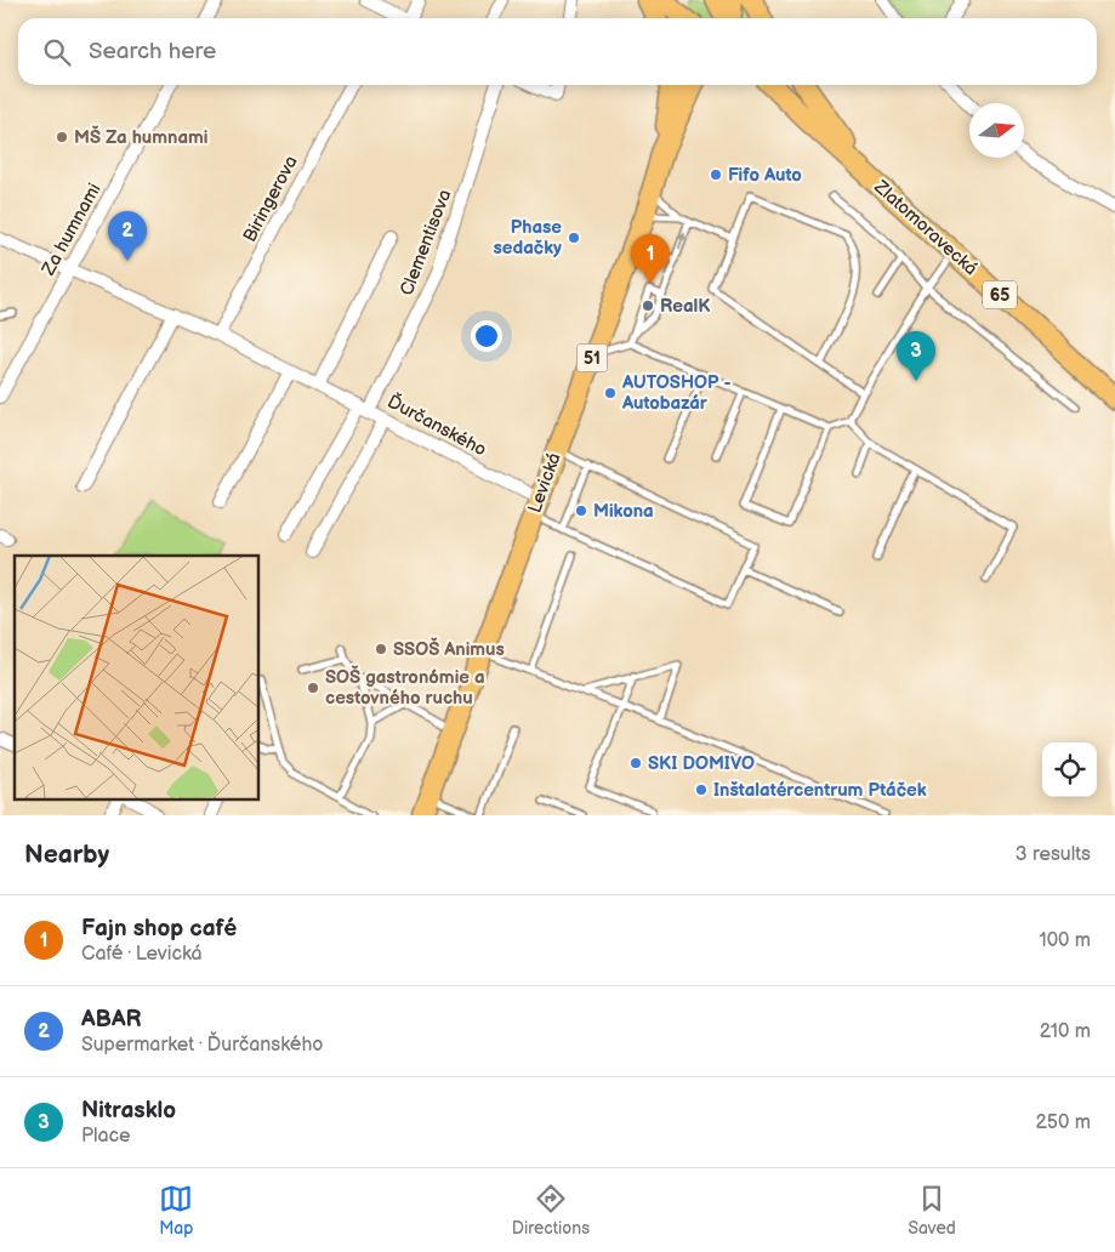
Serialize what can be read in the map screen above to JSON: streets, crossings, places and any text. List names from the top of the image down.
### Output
{
  "streets": {
    "main road": [
      "Zlatomoravecká",
      "65",
      "51",
      "Levická"
    ],
    "street": [
      "Biringerova",
      "Za humnami",
      "Clementisova",
      "Ďurčanského"
    ]
  },
  "crossings": [
    ["Biringerova", "Ďurčanského"],
    ["Zlatomoravecká", "65"],
    ["Za humnami", "Ďurčanského"],
    ["Clementisova", "Ďurčanského"],
    ["Ďurčanského", "Levická"]
  ],
  "places": [
    "MŠ Za humnami",
    "Fifo Auto",
    "Phase sedačky",
    "RealK",
    "AUTOSHOP - Autobazár",
    "Mikona",
    "SSOŠ Animus",
    "SOŠ gastronómie a cestovného ruchu",
    "SKI DOMIVO",
    "Inštalatércentrum Ptáček"
  ],
  "north": "right",
  "page": {
    "search": "Search here",
    "pins": ["2", "1", "3"],
    "heading": ["Nearby", "3 results"],
    "list": [
      {
        "mark": "1",
        "name": "Fajn shop café",
        "note": "Café · Levická",
        "value": "100 m"
      },
      {
        "mark": "2",
        "name": "ABAR",
        "note": "Supermarket · Ďurčanského",
        "value": "210 m"
      },
      {
        "mark": "3",
        "name": "Nitrasklo",
        "note": "Place",
        "value": "250 m"
      }
    ],
    "nav": ["Map", "Directions", "Saved"]
  }
}
